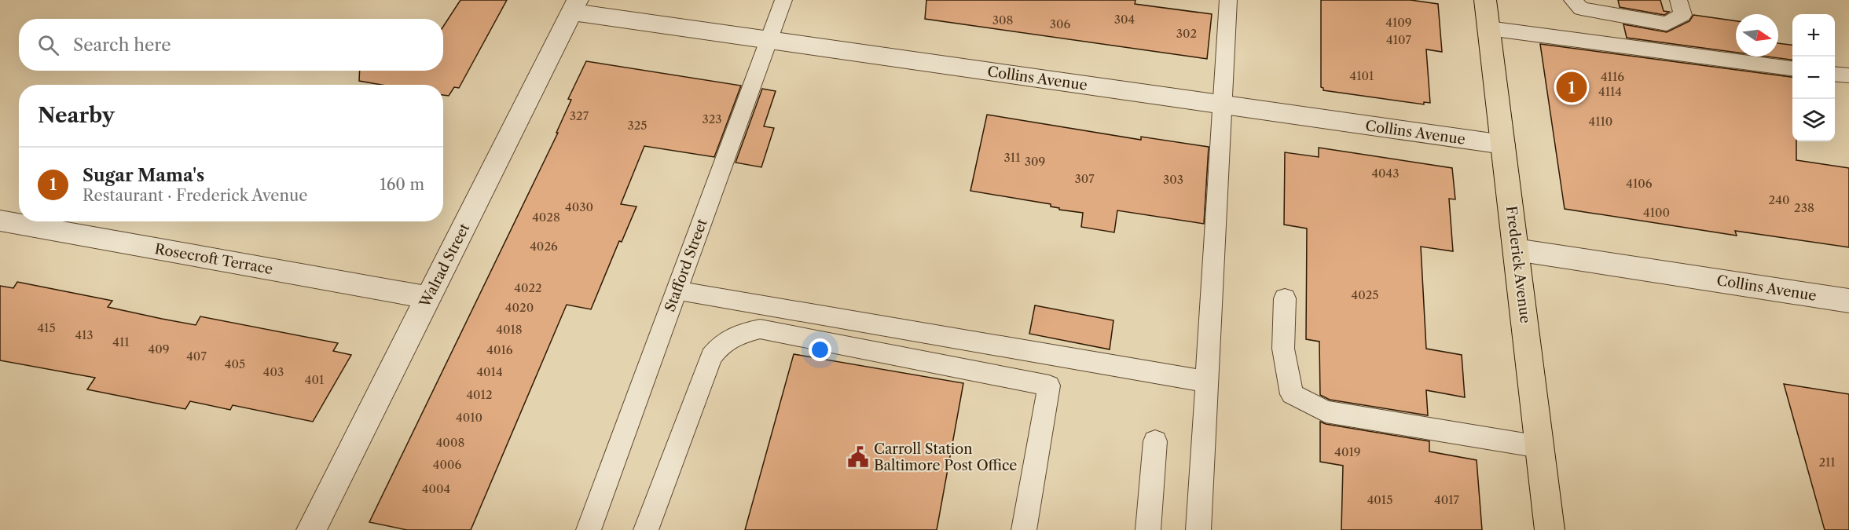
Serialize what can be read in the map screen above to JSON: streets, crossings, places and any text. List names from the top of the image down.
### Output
{
  "streets": {
    "main road": ["Frederick Avenue"],
    "street": ["Collins Avenue", "Rosecroft Terrace", "Walrad Street"],
    "lane": ["Stafford Street"]
  },
  "crossings": [
    ["Collins Avenue", "Frederick Avenue"],
    ["Collins Avenue", "Walrad Street"],
    ["Collins Avenue", "Stafford Street"],
    ["Rosecroft Terrace", "Walrad Street"]
  ],
  "places": {
    "public building": ["Carroll Station Baltimore Post Office"]
  },
  "house_numbers": [
    "304",
    "308",
    "4109",
    "306",
    "302",
    "4107",
    "4101",
    "4116",
    "4114",
    "327",
    "323",
    "4110",
    "325",
    "311",
    "309",
    "4043",
    "307",
    "303",
    "4106",
    "240",
    "4030",
    "238",
    "4100",
    "4028",
    "4026",
    "4022",
    "4025",
    "4020",
    "415",
    "4018",
    "413",
    "411",
    "409",
    "4016",
    "407",
    "405",
    "403",
    "4014",
    "401",
    "4012",
    "4010",
    "4008",
    "4019",
    "211",
    "4006",
    "4004",
    "4015",
    "4017"
  ],
  "north": "right",
  "page": {
    "map_buttons": ["+", "−"],
    "search": "Search here",
    "pins": "1",
    "heading": "Nearby",
    "list": [
      {
        "mark": "1",
        "name": "Sugar Mama's",
        "note": "Restaurant · Frederick Avenue",
        "value": "160 m"
      }
    ]
  }
}
